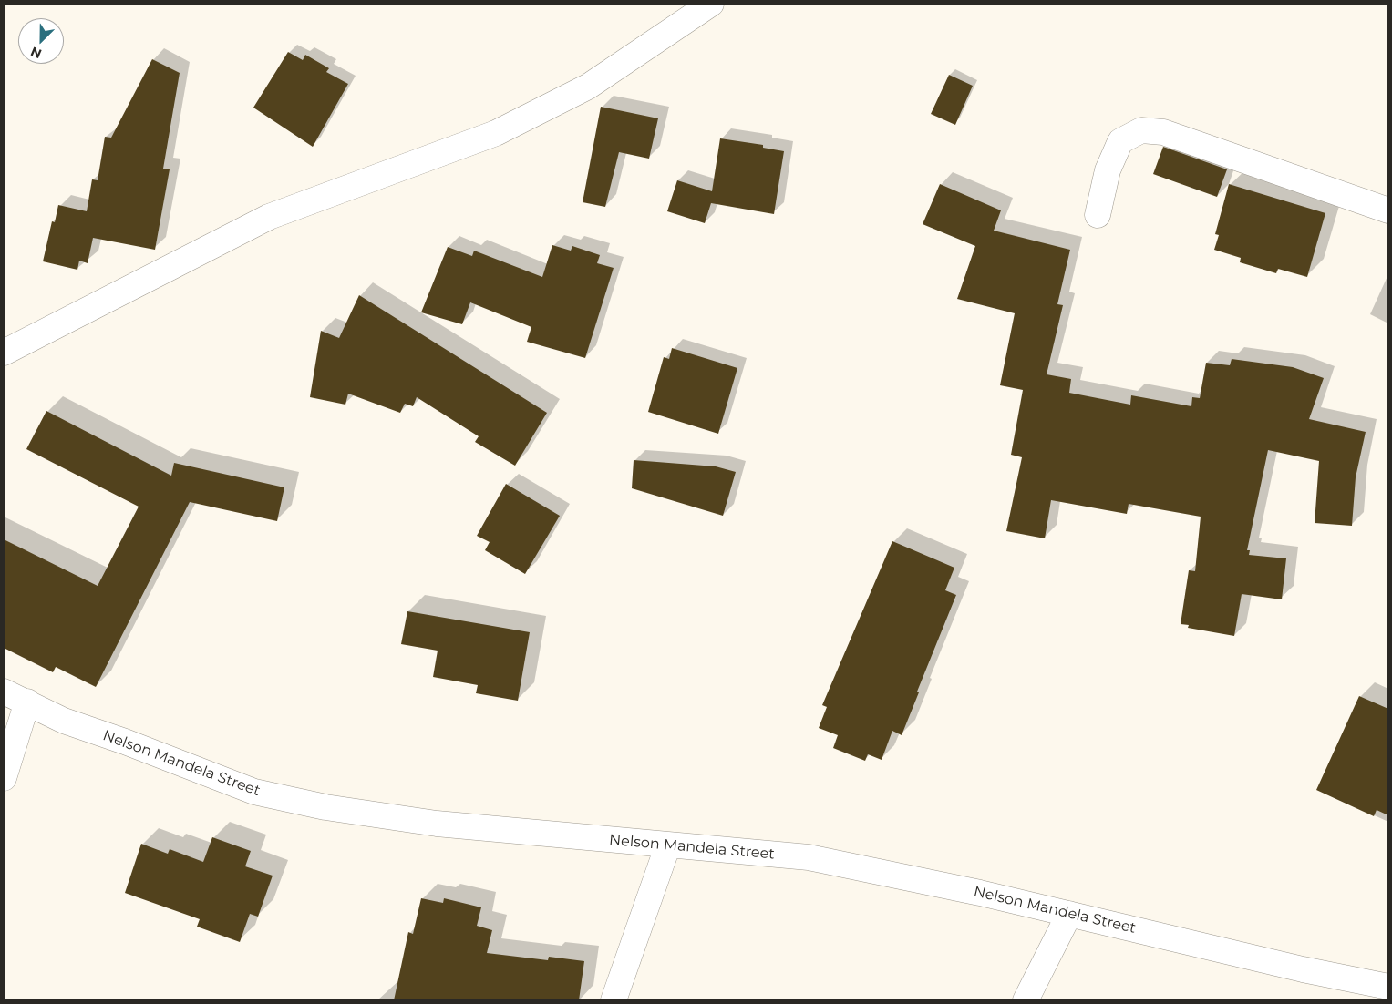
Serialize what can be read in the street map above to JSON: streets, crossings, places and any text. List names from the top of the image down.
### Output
{
  "streets": {
    "street": ["Nelson Mandela Street"]
  },
  "north": "bottom left"
}
